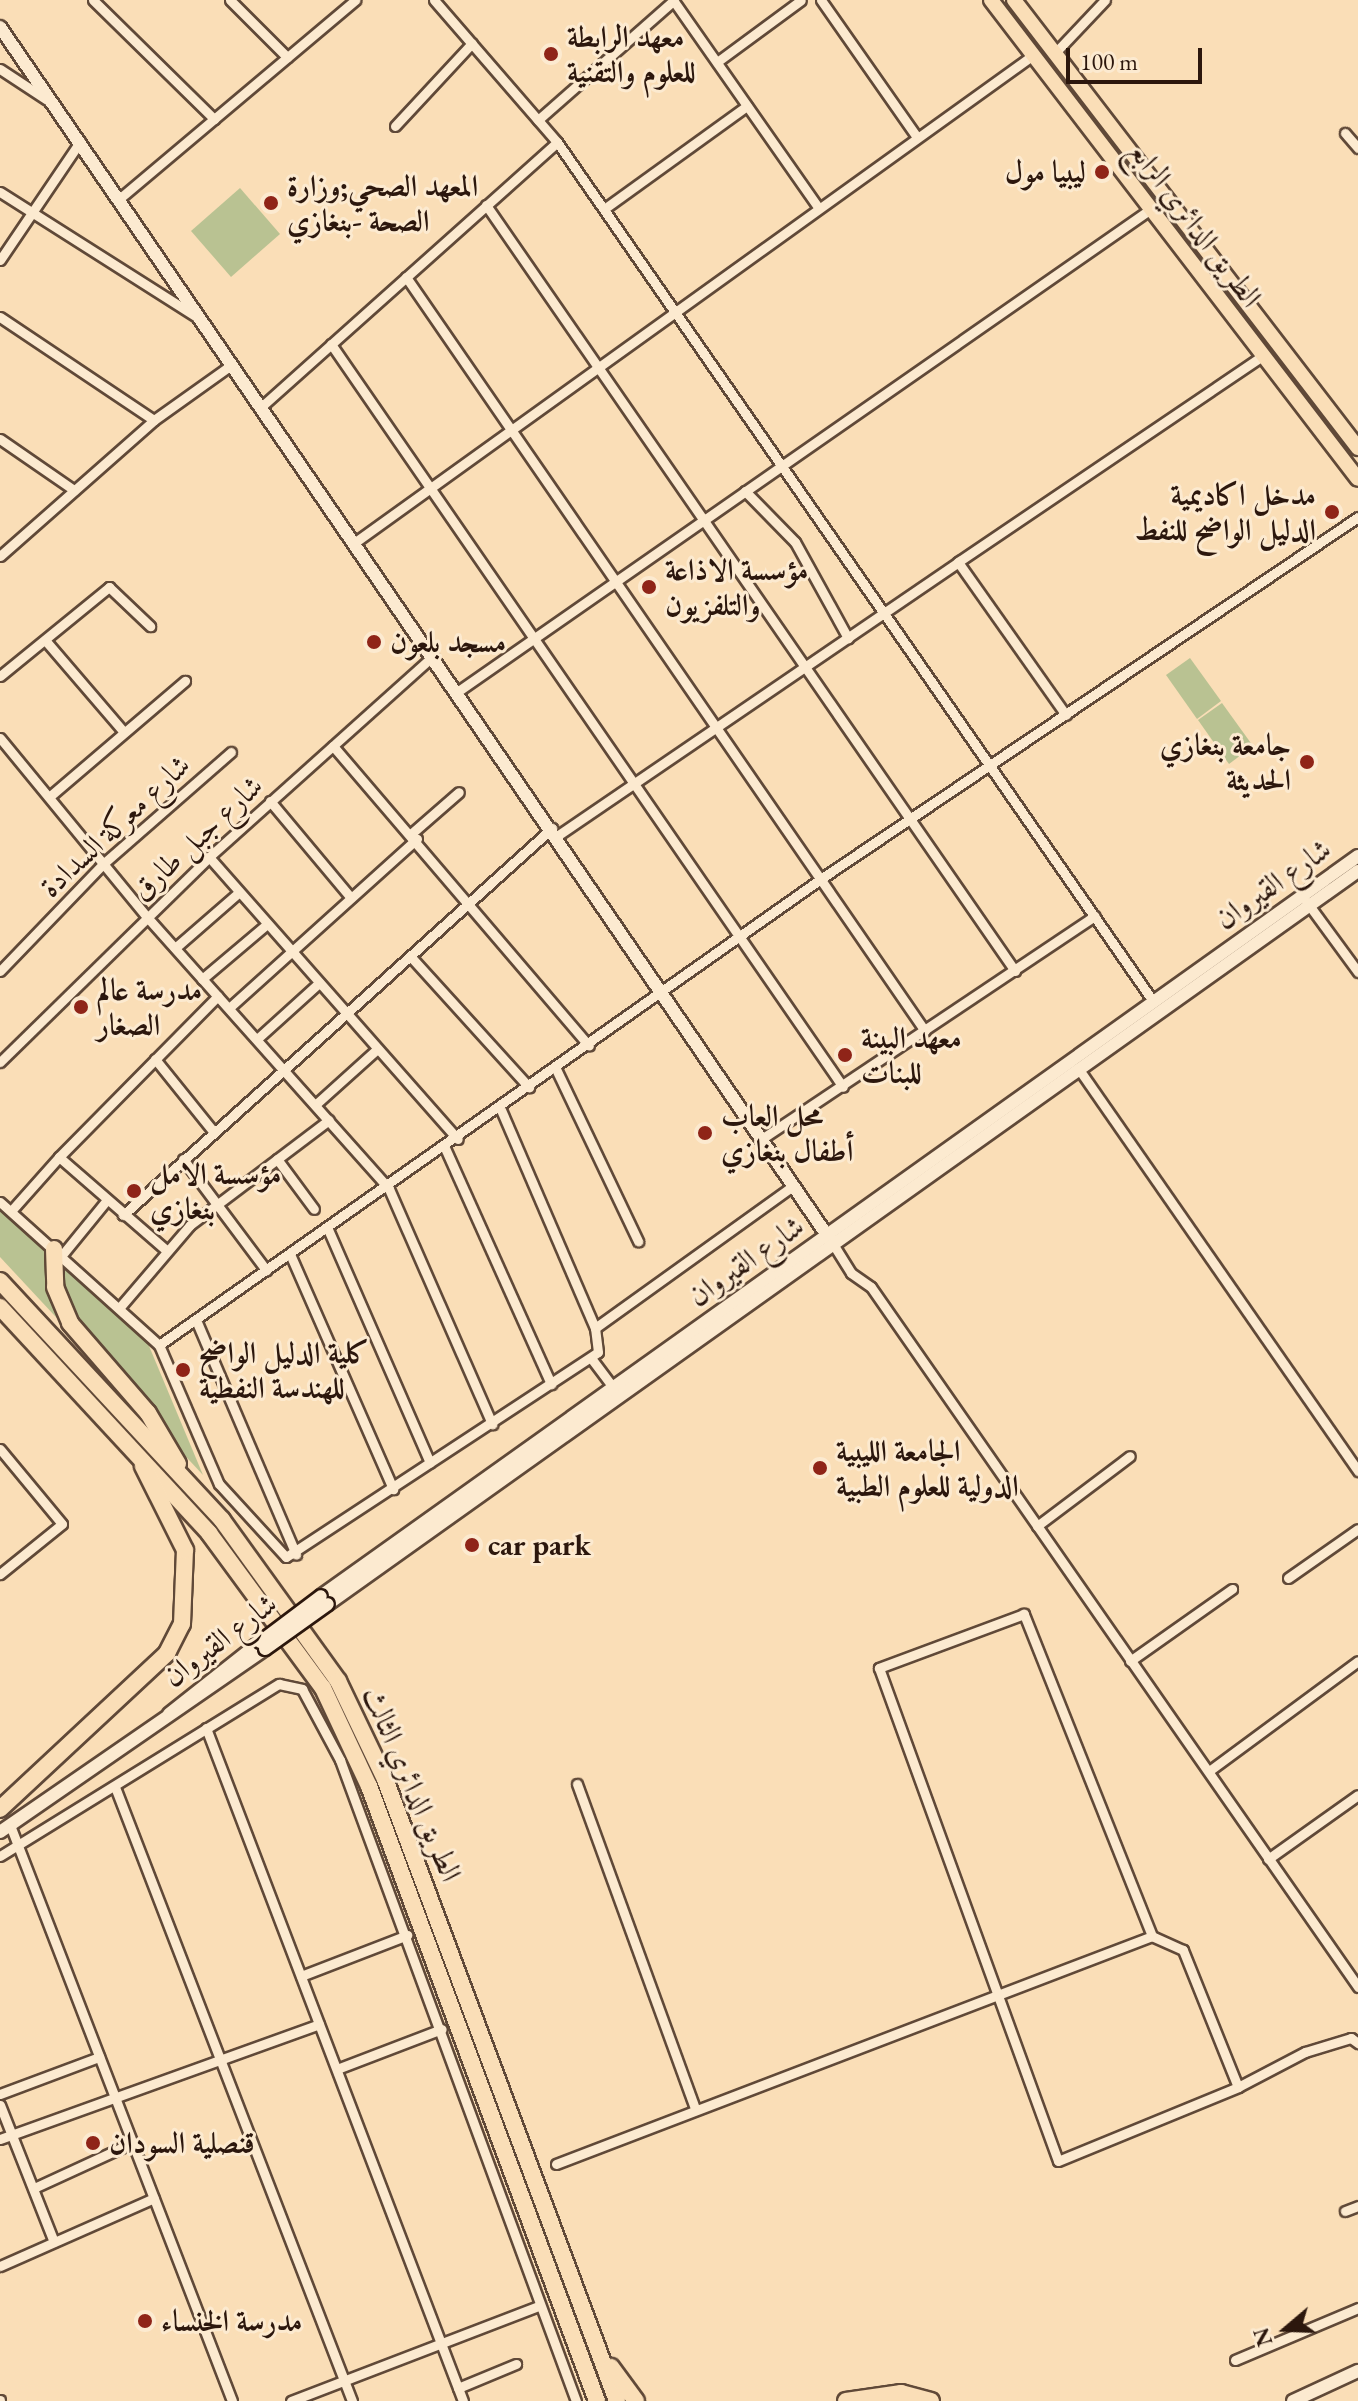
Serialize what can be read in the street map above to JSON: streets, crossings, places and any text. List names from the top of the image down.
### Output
{
  "streets": {
    "highway": ["الطريق الدائري الثالث"],
    "main road": ["الطريق الدائري الرابع", "شارع القيروان"],
    "street": ["شارع معركة السدادة", "شارع جبل طارق"]
  },
  "places": [
    "معهد الرابطة للعلوم والتقنية",
    "ليبيا مول",
    "المعهد الصحي;وزارة الصحة -بنغازي",
    "مدخل اكاديمية الدليل الواضح للنفط",
    "مؤسسة الاذاعة والتلفزيون",
    "مسجد بلعون",
    "جامعة بنغازي الحديثة",
    "مدرسة عالم الصغار",
    "معهد البينة للبنات",
    "محل العاب أطفال بنغازي",
    "مؤسسة الامل بنغازي",
    "كلية الدليل الواضح للهندسة النفطية",
    "الجامعة الليبية الدولية للعلوم الطبية",
    "car park",
    "قنصلية السودان",
    "مدرسة الخنساء"
  ],
  "scale_bar": "100 m",
  "north": "left"
}
